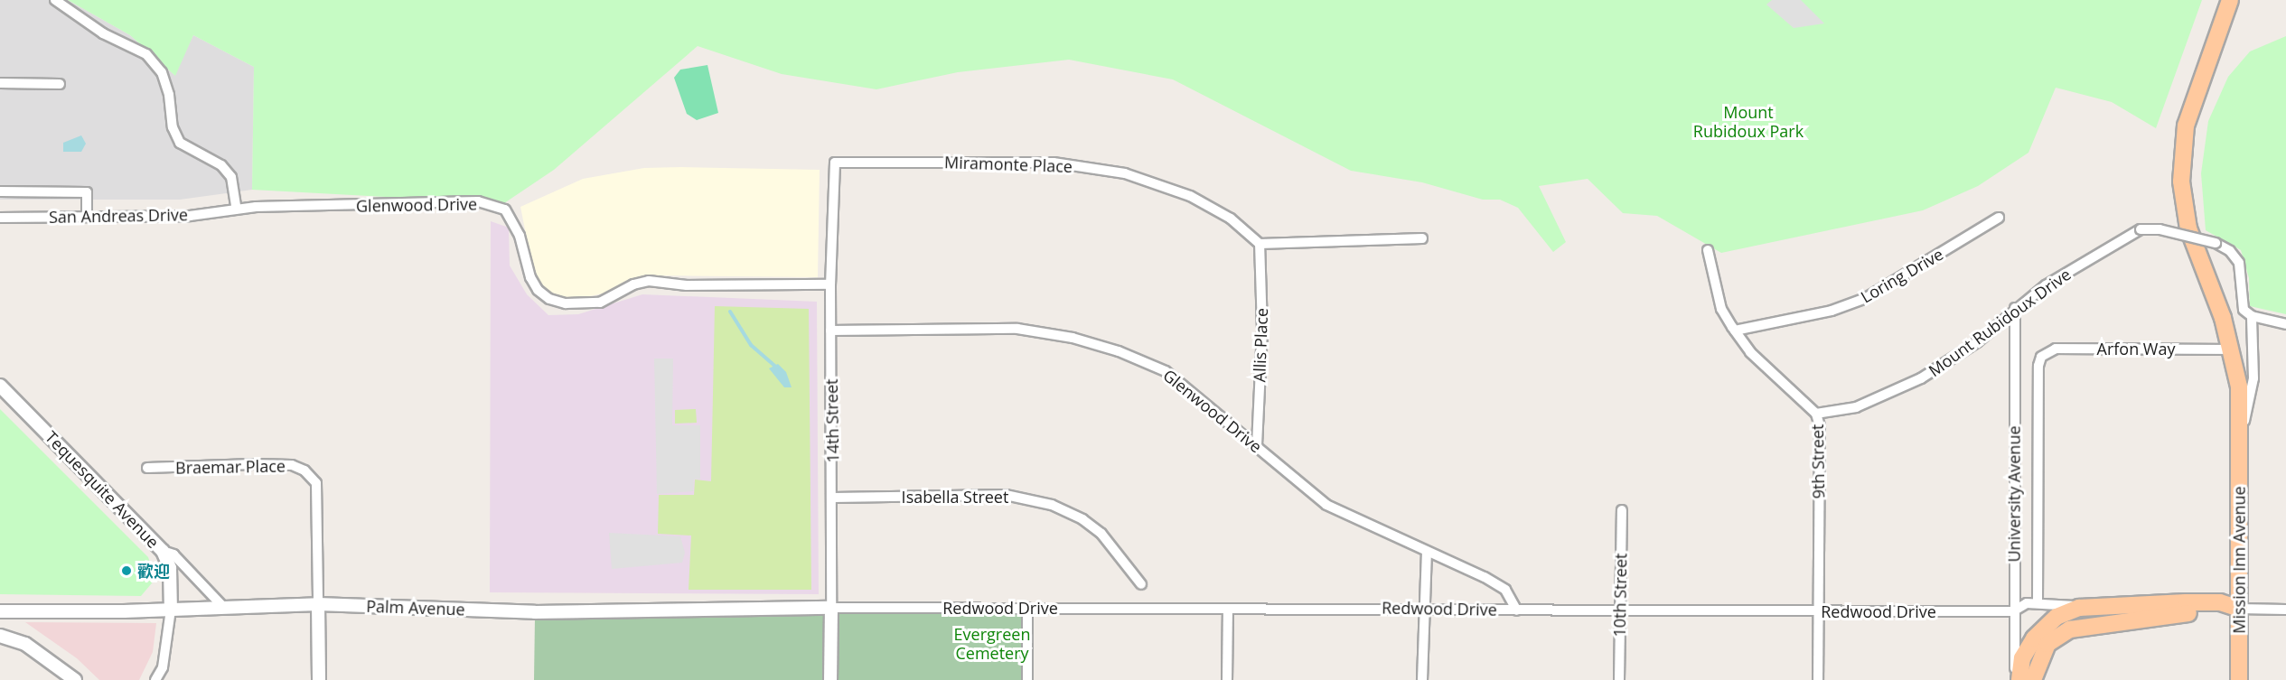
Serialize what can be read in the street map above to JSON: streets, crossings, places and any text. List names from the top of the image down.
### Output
{
  "streets": {
    "main road": ["Mission Inn Avenue", "Redwood Drive"],
    "street": [
      "Miramonte Place",
      "Glenwood Drive",
      "San Andreas Drive",
      "Loring Drive",
      "Mount Rubidoux Drive",
      "Allis Place",
      "Arfon Way",
      "14th Street",
      "9th Street",
      "Braemar Place",
      "Tequesquite Avenue",
      "University Avenue",
      "Isabella Street",
      "10th Street",
      "Palm Avenue"
    ]
  },
  "crossings": [
    ["Miramonte Place", "Allis Place"],
    ["Miramonte Place", "14th Street"],
    ["Glenwood Drive", "San Andreas Drive"],
    ["Glenwood Drive", "Allis Place"],
    ["Glenwood Drive", "14th Street"],
    ["Glenwood Drive", "Redwood Drive"],
    ["Loring Drive", "9th Street"],
    ["Mount Rubidoux Drive", "9th Street"],
    ["Mount Rubidoux Drive", "University Avenue"],
    ["Mount Rubidoux Drive", "Mission Inn Avenue"],
    ["Arfon Way", "University Avenue"],
    ["Arfon Way", "Mission Inn Avenue"],
    ["14th Street", "Isabella Street"],
    ["14th Street", "Palm Avenue"],
    ["14th Street", "Redwood Drive"],
    ["9th Street", "Redwood Drive"],
    ["Braemar Place", "Palm Avenue"],
    ["Tequesquite Avenue", "Palm Avenue"],
    ["University Avenue", "Redwood Drive"],
    ["Mission Inn Avenue", "Redwood Drive"],
    ["10th Street", "Redwood Drive"],
    ["Palm Avenue", "Redwood Drive"]
  ],
  "parks": ["Mount Rubidoux Park", "Evergreen Cemetery"],
  "places": ["歡迎"]
}
